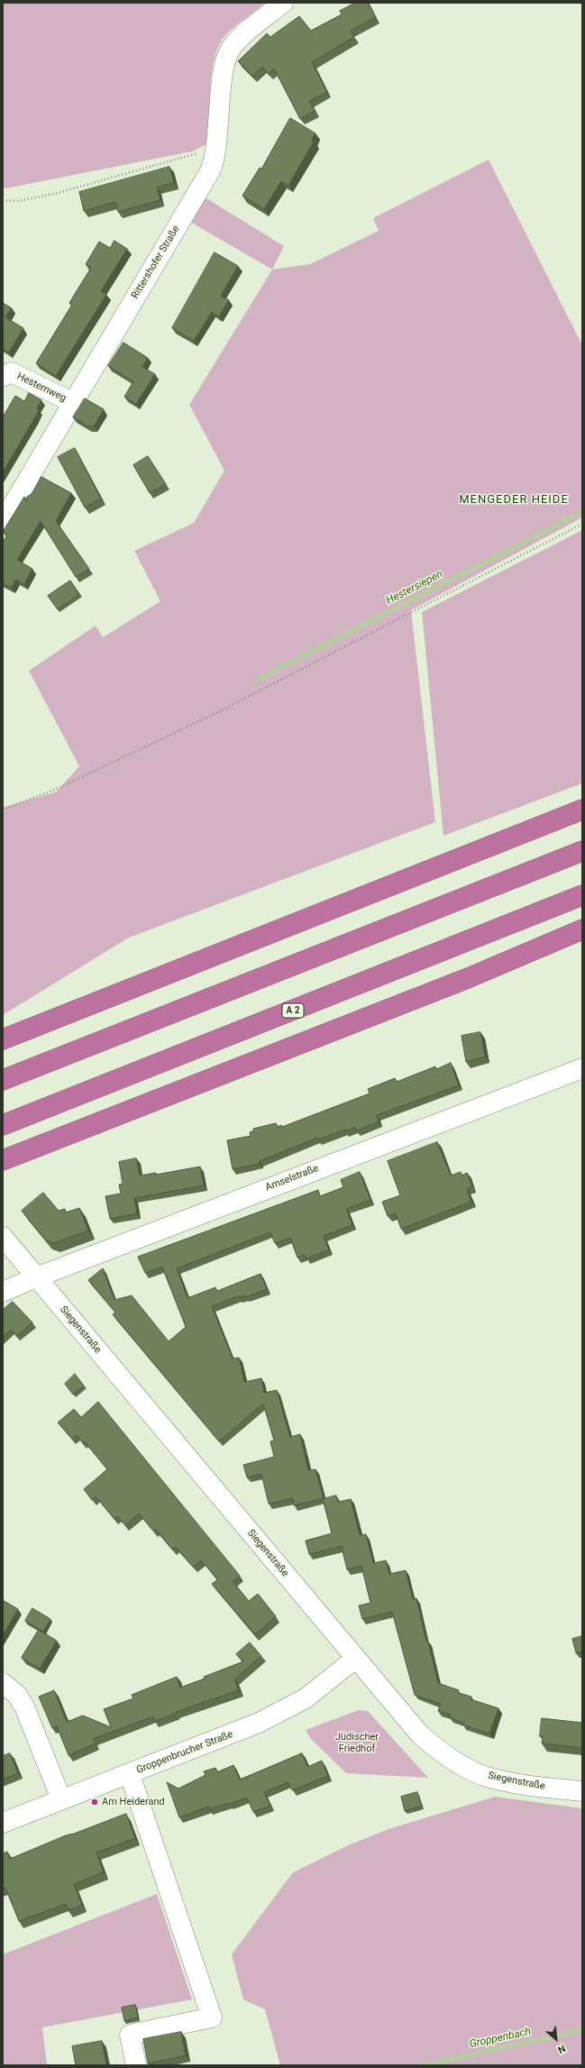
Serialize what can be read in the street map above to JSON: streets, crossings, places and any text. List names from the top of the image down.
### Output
{
  "streets": {
    "highway": ["A 2"],
    "street": [
      "Rittershofer Straße",
      "Hesternweg",
      "Amselstraße",
      "Siegenstraße",
      "Groppenbrucher Straße"
    ]
  },
  "crossings": [
    ["Rittershofer Straße", "Hesternweg"],
    ["Amselstraße", "Siegenstraße"],
    ["Siegenstraße", "Groppenbrucher Straße"]
  ],
  "districts": ["MENGEDER HEIDE"],
  "water": ["Hestersiepen", "Groppenbach"],
  "parks": ["Jüdischer Friedhof"],
  "places": ["Am Heiderand"],
  "north": "bottom right"
}
